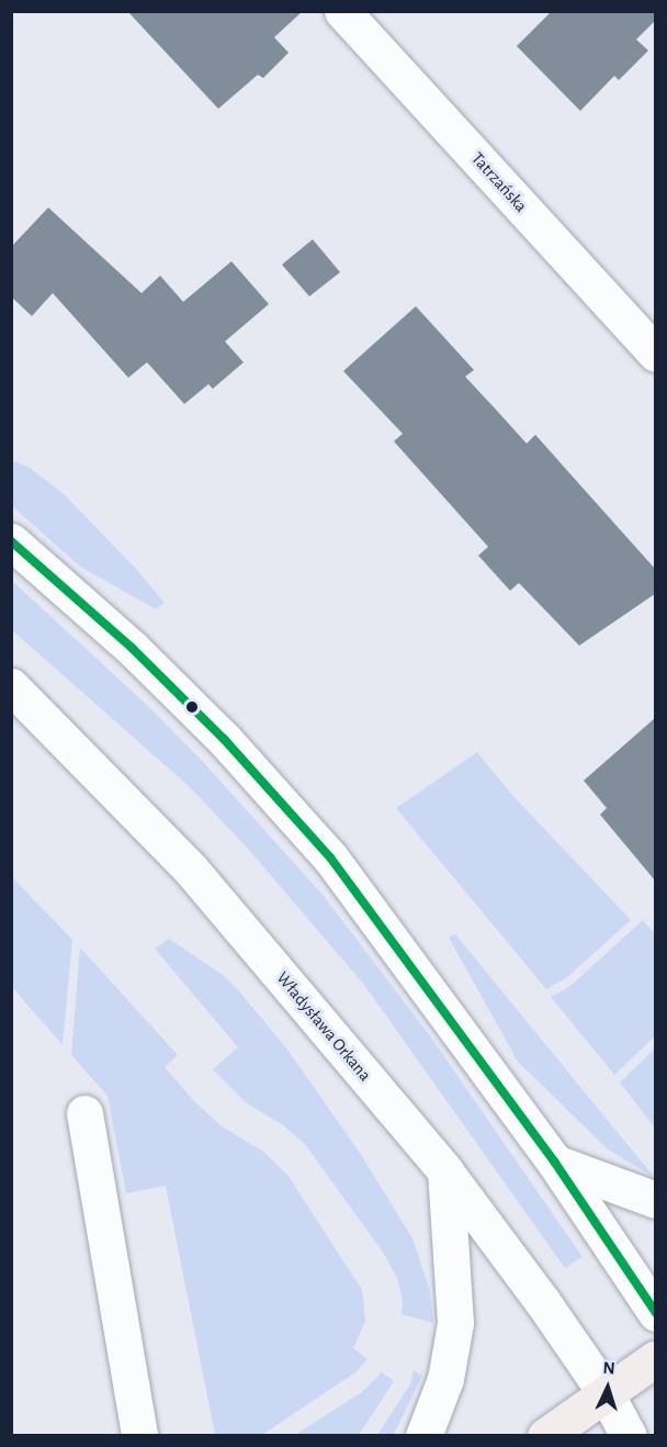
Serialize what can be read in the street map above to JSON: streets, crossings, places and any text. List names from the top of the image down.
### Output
{
  "streets": {
    "street": ["Tatrzańska", "Władysława Orkana"]
  },
  "north": "top"
}
